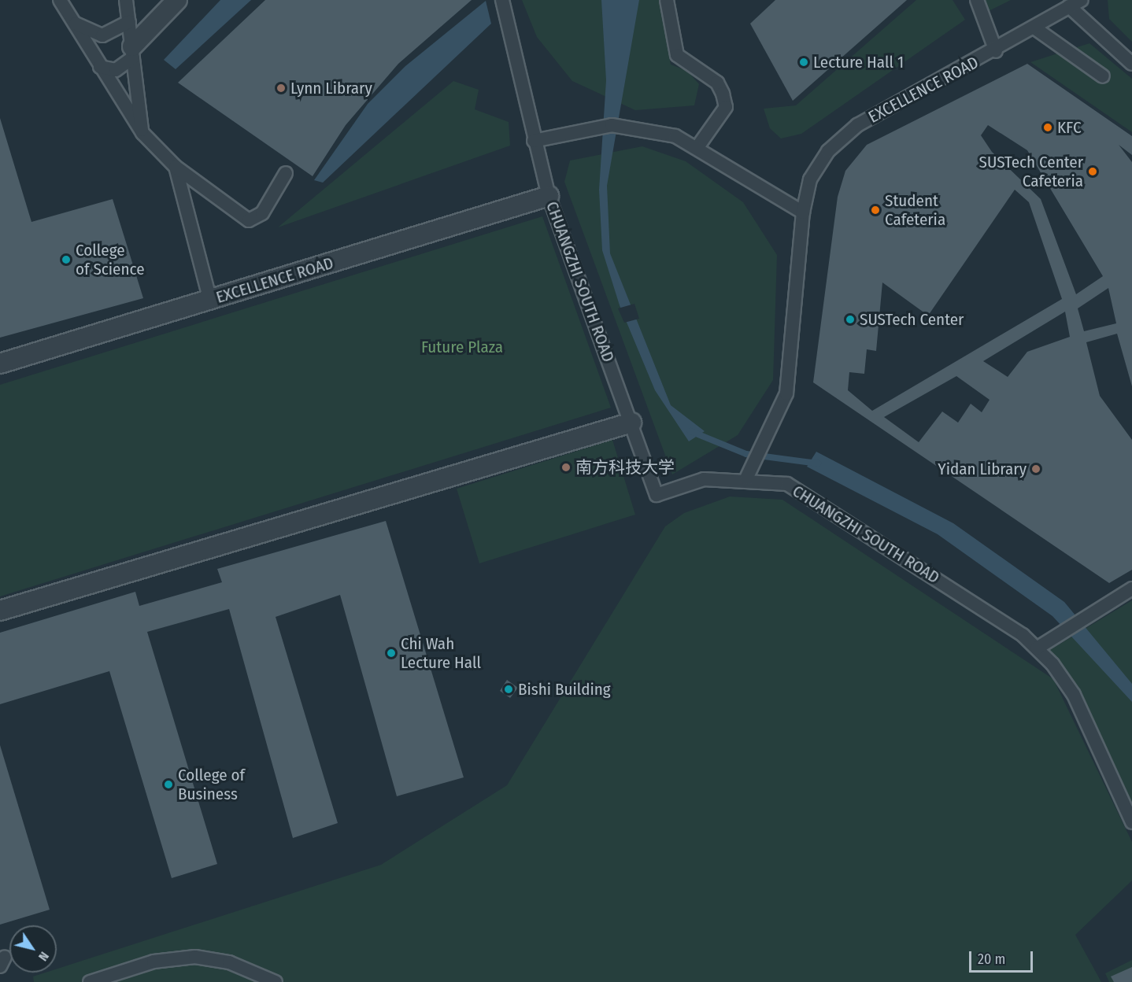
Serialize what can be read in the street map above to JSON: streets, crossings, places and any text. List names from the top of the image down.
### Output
{
  "streets": {
    "street": ["EXCELLENCE ROAD"],
    "lane": ["CHUANGZHI SOUTH ROAD"]
  },
  "crossings": [
    ["EXCELLENCE ROAD", "CHUANGZHI SOUTH ROAD"]
  ],
  "parks": ["Future Plaza"],
  "places": [
    "Lecture Hall 1",
    "Lynn Library",
    "KFC",
    "SUSTech Center Cafeteria",
    "Student Cafeteria",
    "College of Science",
    "SUSTech Center",
    "南方科技大学",
    "Yidan Library",
    "Chi Wah Lecture Hall",
    "Bishi Building",
    "College of Business"
  ],
  "scale_bar": "20 m",
  "north": "bottom right"
}
